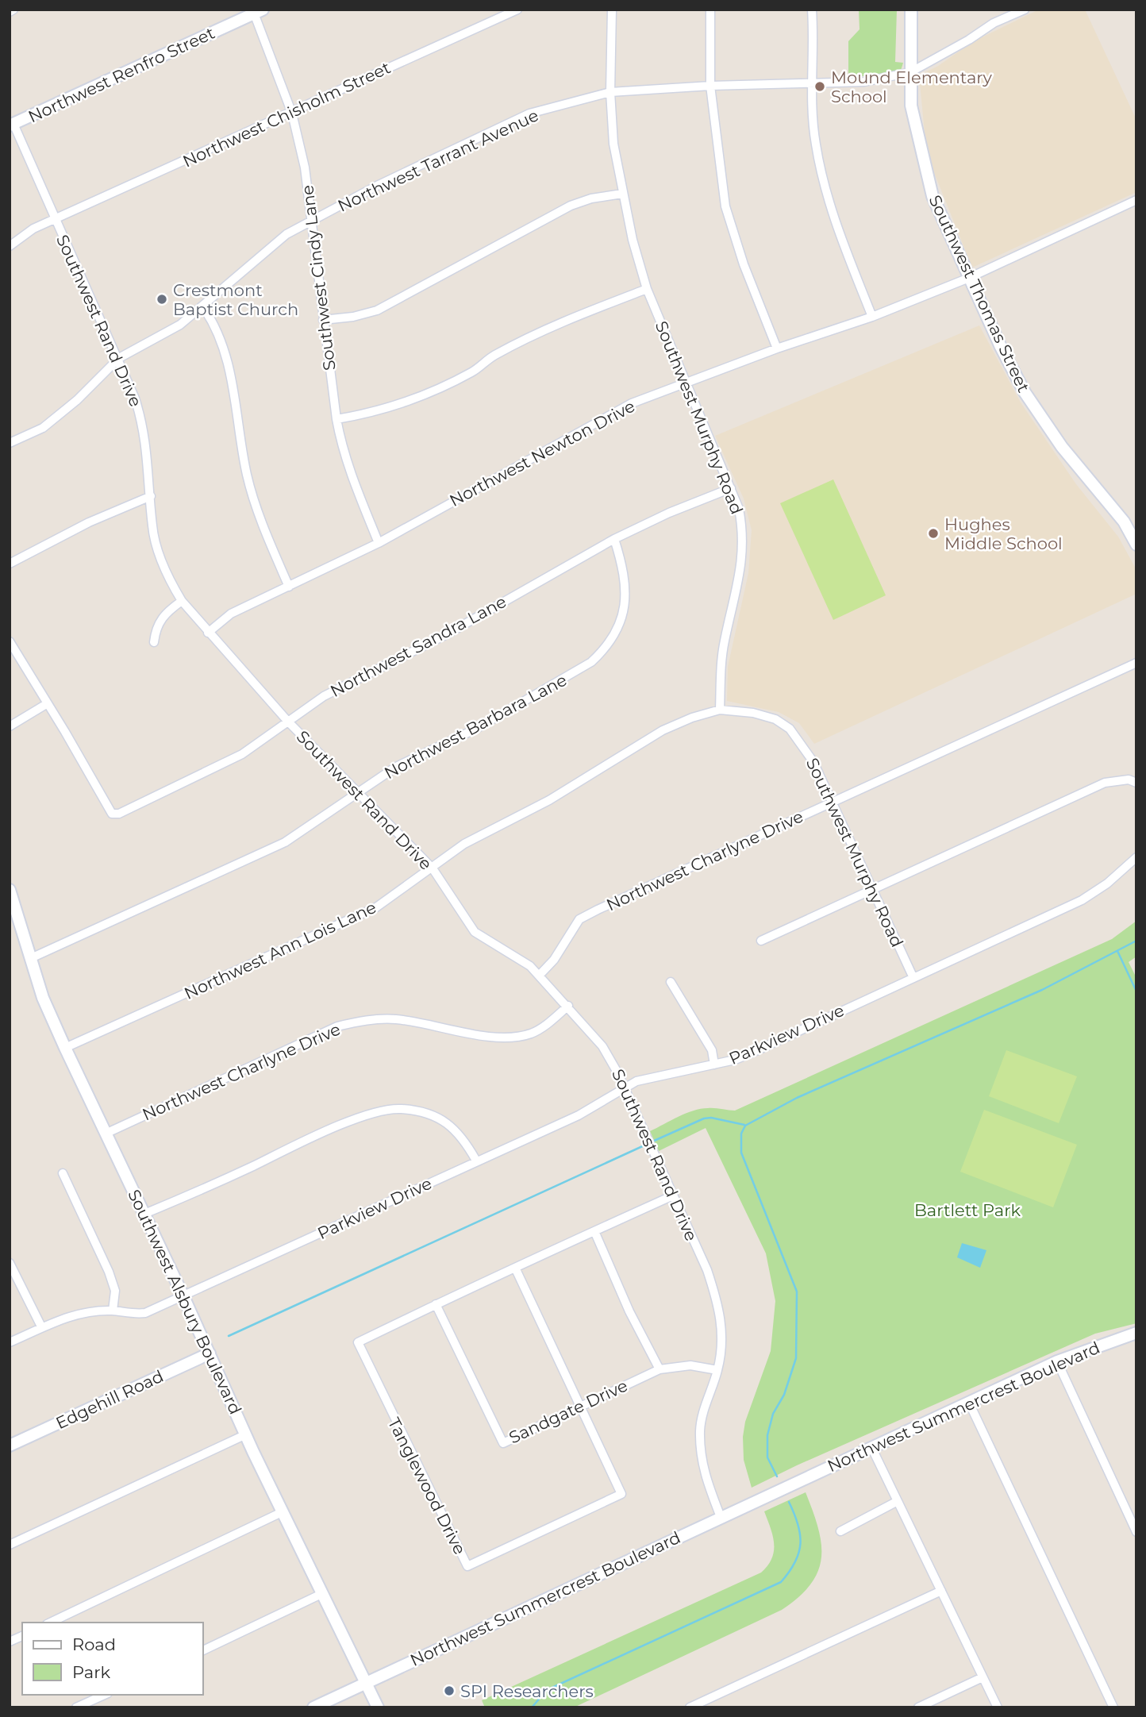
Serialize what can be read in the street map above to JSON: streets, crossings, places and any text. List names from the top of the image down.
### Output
{
  "streets": {
    "street": [
      "Northwest Renfro Street",
      "Northwest Chisholm Street",
      "Northwest Tarrant Avenue",
      "Southwest Cindy Lane",
      "Southwest Thomas Street",
      "Southwest Rand Drive",
      "Southwest Murphy Road",
      "Northwest Newton Drive",
      "Northwest Sandra Lane",
      "Northwest Barbara Lane",
      "Northwest Charlyne Drive",
      "Northwest Ann Lois Lane",
      "Parkview Drive",
      "Southwest Alsbury Boulevard",
      "Edgehill Road",
      "Northwest Summercrest Boulevard",
      "Sandgate Drive",
      "Tanglewood Drive"
    ]
  },
  "crossings": [
    ["Northwest Renfro Street", "Southwest Cindy Lane"],
    ["Northwest Renfro Street", "Southwest Rand Drive"],
    ["Northwest Chisholm Street", "Southwest Cindy Lane"],
    ["Northwest Chisholm Street", "Southwest Rand Drive"],
    ["Northwest Tarrant Avenue", "Southwest Cindy Lane"],
    ["Northwest Tarrant Avenue", "Southwest Thomas Street"],
    ["Northwest Tarrant Avenue", "Southwest Rand Drive"],
    ["Northwest Tarrant Avenue", "Southwest Murphy Road"],
    ["Southwest Cindy Lane", "Northwest Newton Drive"],
    ["Southwest Thomas Street", "Northwest Newton Drive"],
    ["Southwest Rand Drive", "Northwest Newton Drive"],
    ["Southwest Rand Drive", "Northwest Sandra Lane"],
    ["Southwest Rand Drive", "Northwest Barbara Lane"],
    ["Southwest Rand Drive", "Northwest Charlyne Drive"],
    ["Southwest Rand Drive", "Northwest Ann Lois Lane"],
    ["Southwest Rand Drive", "Parkview Drive"],
    ["Southwest Rand Drive", "Northwest Summercrest Boulevard"],
    ["Southwest Rand Drive", "Sandgate Drive"],
    ["Southwest Murphy Road", "Northwest Newton Drive"],
    ["Southwest Murphy Road", "Northwest Sandra Lane"],
    ["Southwest Murphy Road", "Northwest Charlyne Drive"],
    ["Southwest Murphy Road", "Northwest Ann Lois Lane"],
    ["Southwest Murphy Road", "Parkview Drive"],
    ["Northwest Sandra Lane", "Northwest Barbara Lane"],
    ["Northwest Barbara Lane", "Southwest Alsbury Boulevard"],
    ["Northwest Charlyne Drive", "Southwest Alsbury Boulevard"],
    ["Northwest Ann Lois Lane", "Southwest Alsbury Boulevard"],
    ["Parkview Drive", "Southwest Alsbury Boulevard"],
    ["Southwest Alsbury Boulevard", "Edgehill Road"],
    ["Southwest Alsbury Boulevard", "Northwest Summercrest Boulevard"],
    ["Sandgate Drive", "Tanglewood Drive"]
  ],
  "parks": ["Bartlett Park"],
  "places": [
    "Mound Elementary School",
    "Crestmont Baptist Church",
    "Hughes Middle School",
    "SPI Researchers"
  ],
  "legend": ["Road", "Park"]
}
